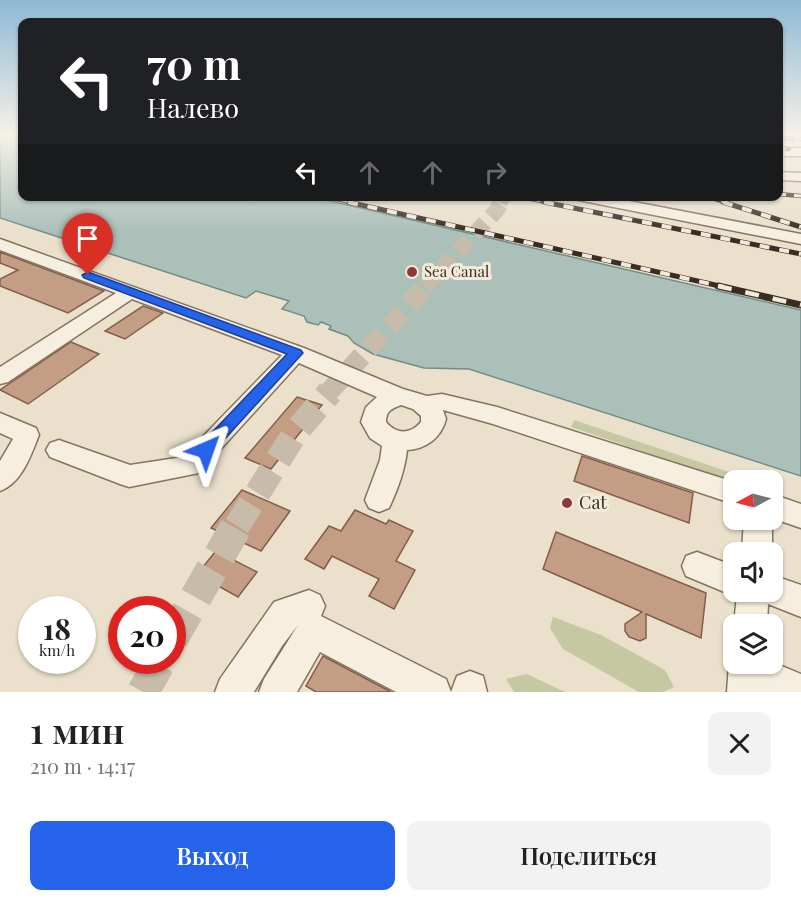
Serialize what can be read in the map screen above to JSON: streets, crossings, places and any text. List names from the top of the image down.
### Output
{
  "places": ["Sea Canal", "Cat"],
  "north": "left",
  "page": {
    "turn": ["70 m", "Налево"],
    "speed": "18 km/h",
    "limit": "20",
    "heading": ["1 мин", "210 m · 14:17"],
    "buttons": ["Выход", "Поделиться"]
  }
}
